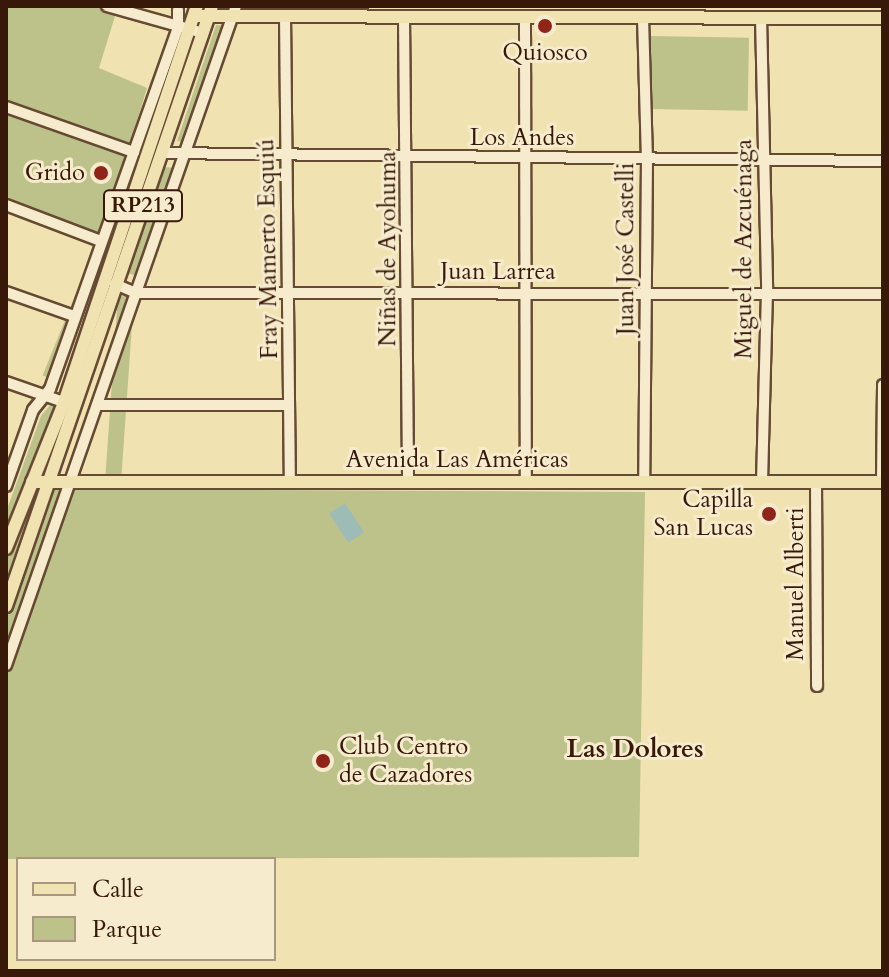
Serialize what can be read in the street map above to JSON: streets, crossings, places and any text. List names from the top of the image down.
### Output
{
  "streets": {
    "main road": ["RP213", "Avenida Las Américas"],
    "street": [
      "Los Andes",
      "Fray Mamerto Esquiú",
      "Niñas de Ayohuma",
      "Juan José Castelli",
      "Miguel de Azcuénaga",
      "Juan Larrea",
      "Manuel Alberti"
    ]
  },
  "crossings": [
    ["Los Andes", "RP213"],
    ["Los Andes", "Fray Mamerto Esquiú"],
    ["Los Andes", "Niñas de Ayohuma"],
    ["Los Andes", "Juan José Castelli"],
    ["Los Andes", "Miguel de Azcuénaga"],
    ["RP213", "Juan Larrea"],
    ["RP213", "Avenida Las Américas"],
    ["Fray Mamerto Esquiú", "Juan Larrea"],
    ["Fray Mamerto Esquiú", "Avenida Las Américas"],
    ["Niñas de Ayohuma", "Juan Larrea"],
    ["Niñas de Ayohuma", "Avenida Las Américas"],
    ["Juan José Castelli", "Juan Larrea"],
    ["Juan José Castelli", "Avenida Las Américas"],
    ["Miguel de Azcuénaga", "Juan Larrea"],
    ["Miguel de Azcuénaga", "Avenida Las Américas"],
    ["Avenida Las Américas", "Manuel Alberti"]
  ],
  "districts": ["Las Dolores"],
  "places": [
    "Quiosco",
    "Grido",
    "Capilla San Lucas",
    "Club Centro de Cazadores"
  ],
  "legend": ["Calle", "Parque"]
}
